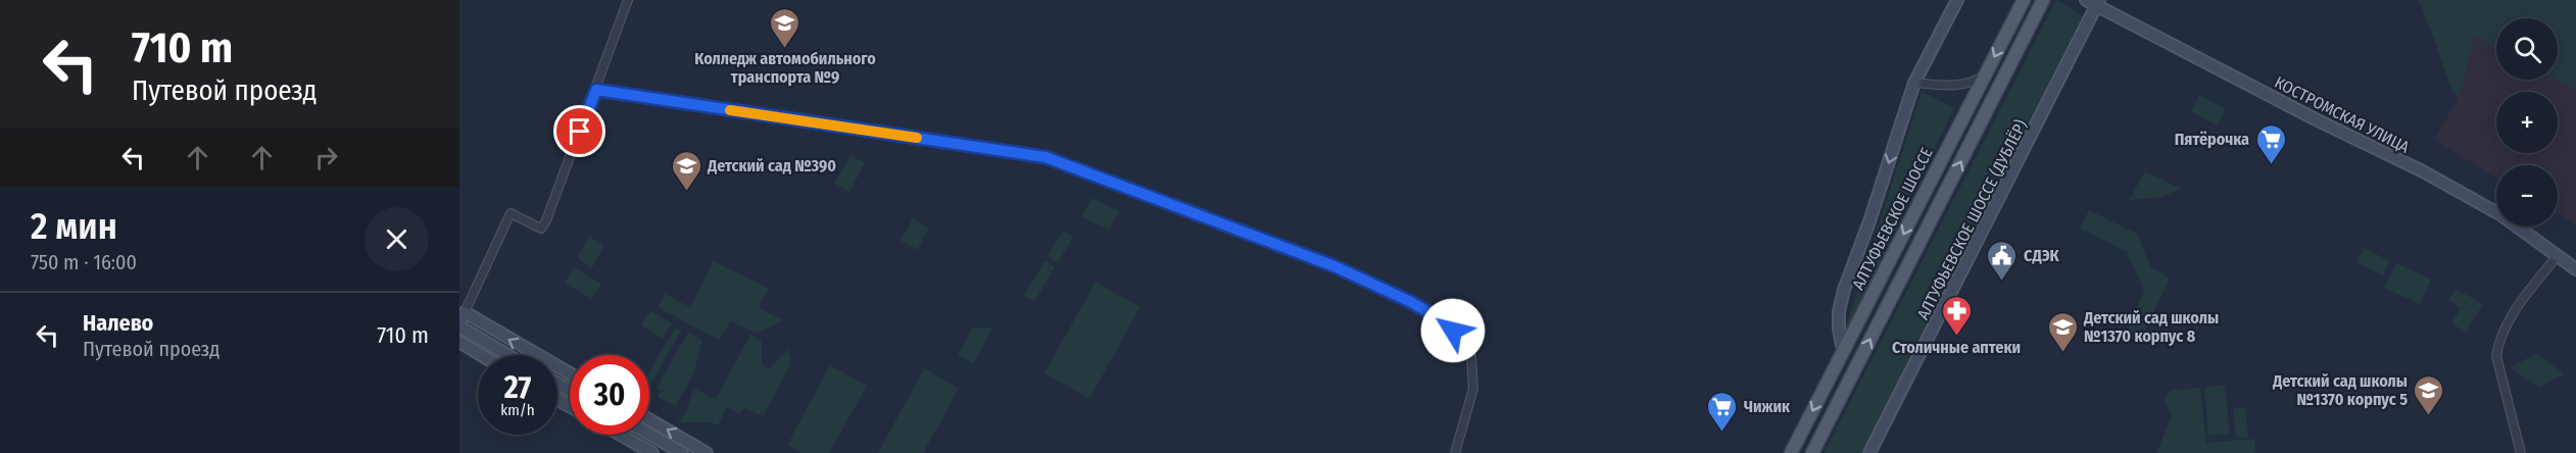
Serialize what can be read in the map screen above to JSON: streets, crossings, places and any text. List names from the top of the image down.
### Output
{
  "streets": {
    "main road": ["АЛТУФЬЕВСКОЕ ШОССЕ"],
    "street": ["КОСТРОМСКАЯ УЛИЦА", "АЛТУФЬЕВСКОЕ ШОССЕ (ДУБЛЁР)"]
  },
  "crossings": [
    ["КОСТРОМСКАЯ УЛИЦА", "АЛТУФЬЕВСКОЕ ШОССЕ (ДУБЛЁР)"]
  ],
  "places": {
    "school or university": [
      "Колледж автомобильного транспорта №9",
      "Детский сад №390",
      "Детский сад школы №1370 корпус 8",
      "Детский сад школы №1370 корпус 5"
    ],
    "supermarket": ["Пятёрочка", "Чижик"],
    "public building": ["СДЭК"],
    "pharmacy": ["Столичные аптеки"]
  },
  "page": {
    "turn": ["710 m", "Путевой проезд"],
    "map_buttons": ["+", "−"],
    "heading": ["2 мин", "750 m · 16:00"],
    "list": [
      {
        "name": "Налево",
        "note": "Путевой проезд",
        "value": "710 m"
      }
    ],
    "speed": "27 km/h",
    "limit": "30"
  }
}
